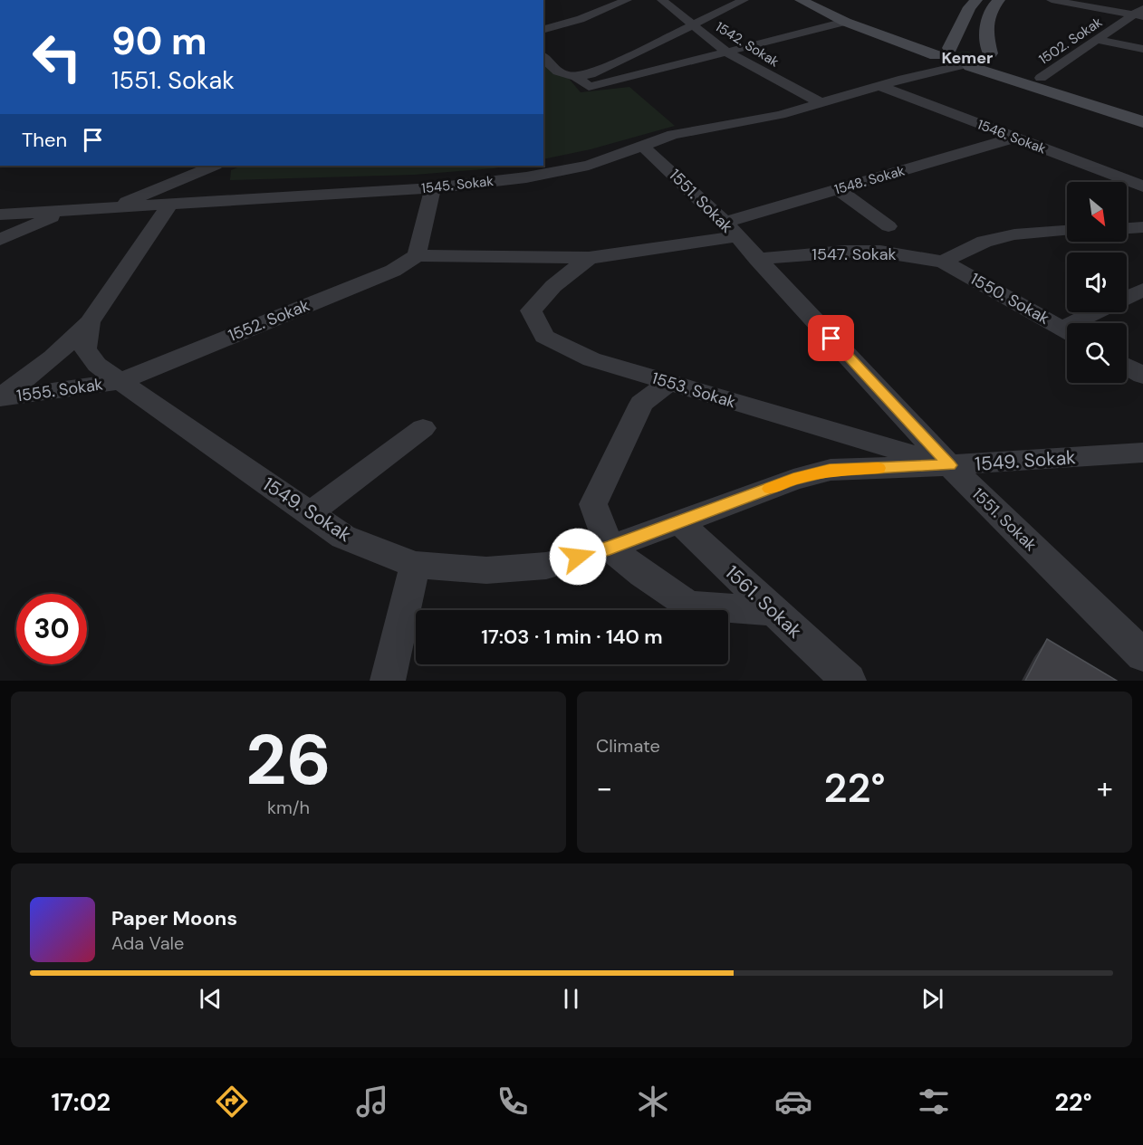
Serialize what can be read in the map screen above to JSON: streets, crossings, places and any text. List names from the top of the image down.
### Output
{
  "streets": {
    "street": [
      "1502. Sokak",
      "1542. Sokak",
      "1546. Sokak",
      "1548. Sokak",
      "1545. Sokak",
      "1551. Sokak",
      "1547. Sokak",
      "1550. Sokak",
      "1552. Sokak",
      "1555. Sokak",
      "1553. Sokak",
      "1549. Sokak",
      "1561. Sokak"
    ]
  },
  "crossings": [
    ["1542. Sokak", "1545. Sokak"],
    ["1546. Sokak", "1548. Sokak"],
    ["1546. Sokak", "1545. Sokak"],
    ["1548. Sokak", "1551. Sokak"],
    ["1545. Sokak", "1551. Sokak"],
    ["1545. Sokak", "1549. Sokak"],
    ["1551. Sokak", "1547. Sokak"],
    ["1551. Sokak", "1553. Sokak"],
    ["1551. Sokak", "1549. Sokak"],
    ["1547. Sokak", "1550. Sokak"],
    ["1552. Sokak", "1555. Sokak"],
    ["1552. Sokak", "1549. Sokak"],
    ["1555. Sokak", "1549. Sokak"],
    ["1553. Sokak", "1549. Sokak"],
    ["1549. Sokak", "1561. Sokak"]
  ],
  "districts": ["Kemer"],
  "north": "bottom right",
  "page": {
    "turn": ["90 m", "1551. Sokak"],
    "then": "Then",
    "limit": "30",
    "trip": "17:03 · 1 min · 140 m",
    "tile": [
      ["26", "km/h"],
      "Climate"
    ],
    "heat": ["−", "22°", "+"],
    "song": ["Paper Moons", "Ada Vale"],
    "tabs": ["17:02", "22°"]
  }
}
